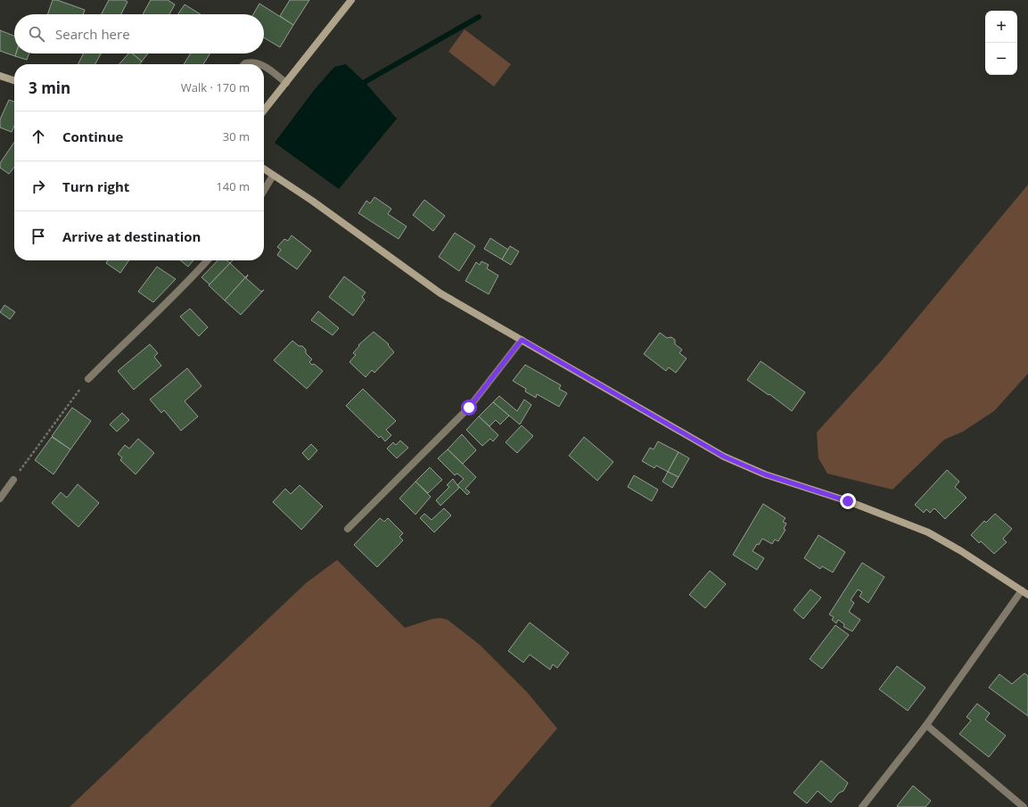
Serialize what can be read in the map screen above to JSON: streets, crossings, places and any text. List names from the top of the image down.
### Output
{
  "page": {
    "map_buttons": ["+", "−"],
    "search": "Search here",
    "heading": ["3 min", "Walk · 170 m"],
    "list": [
      ["Continue", "30 m"],
      ["Turn right", "140 m"],
      "Arrive at destination"
    ]
  }
}
